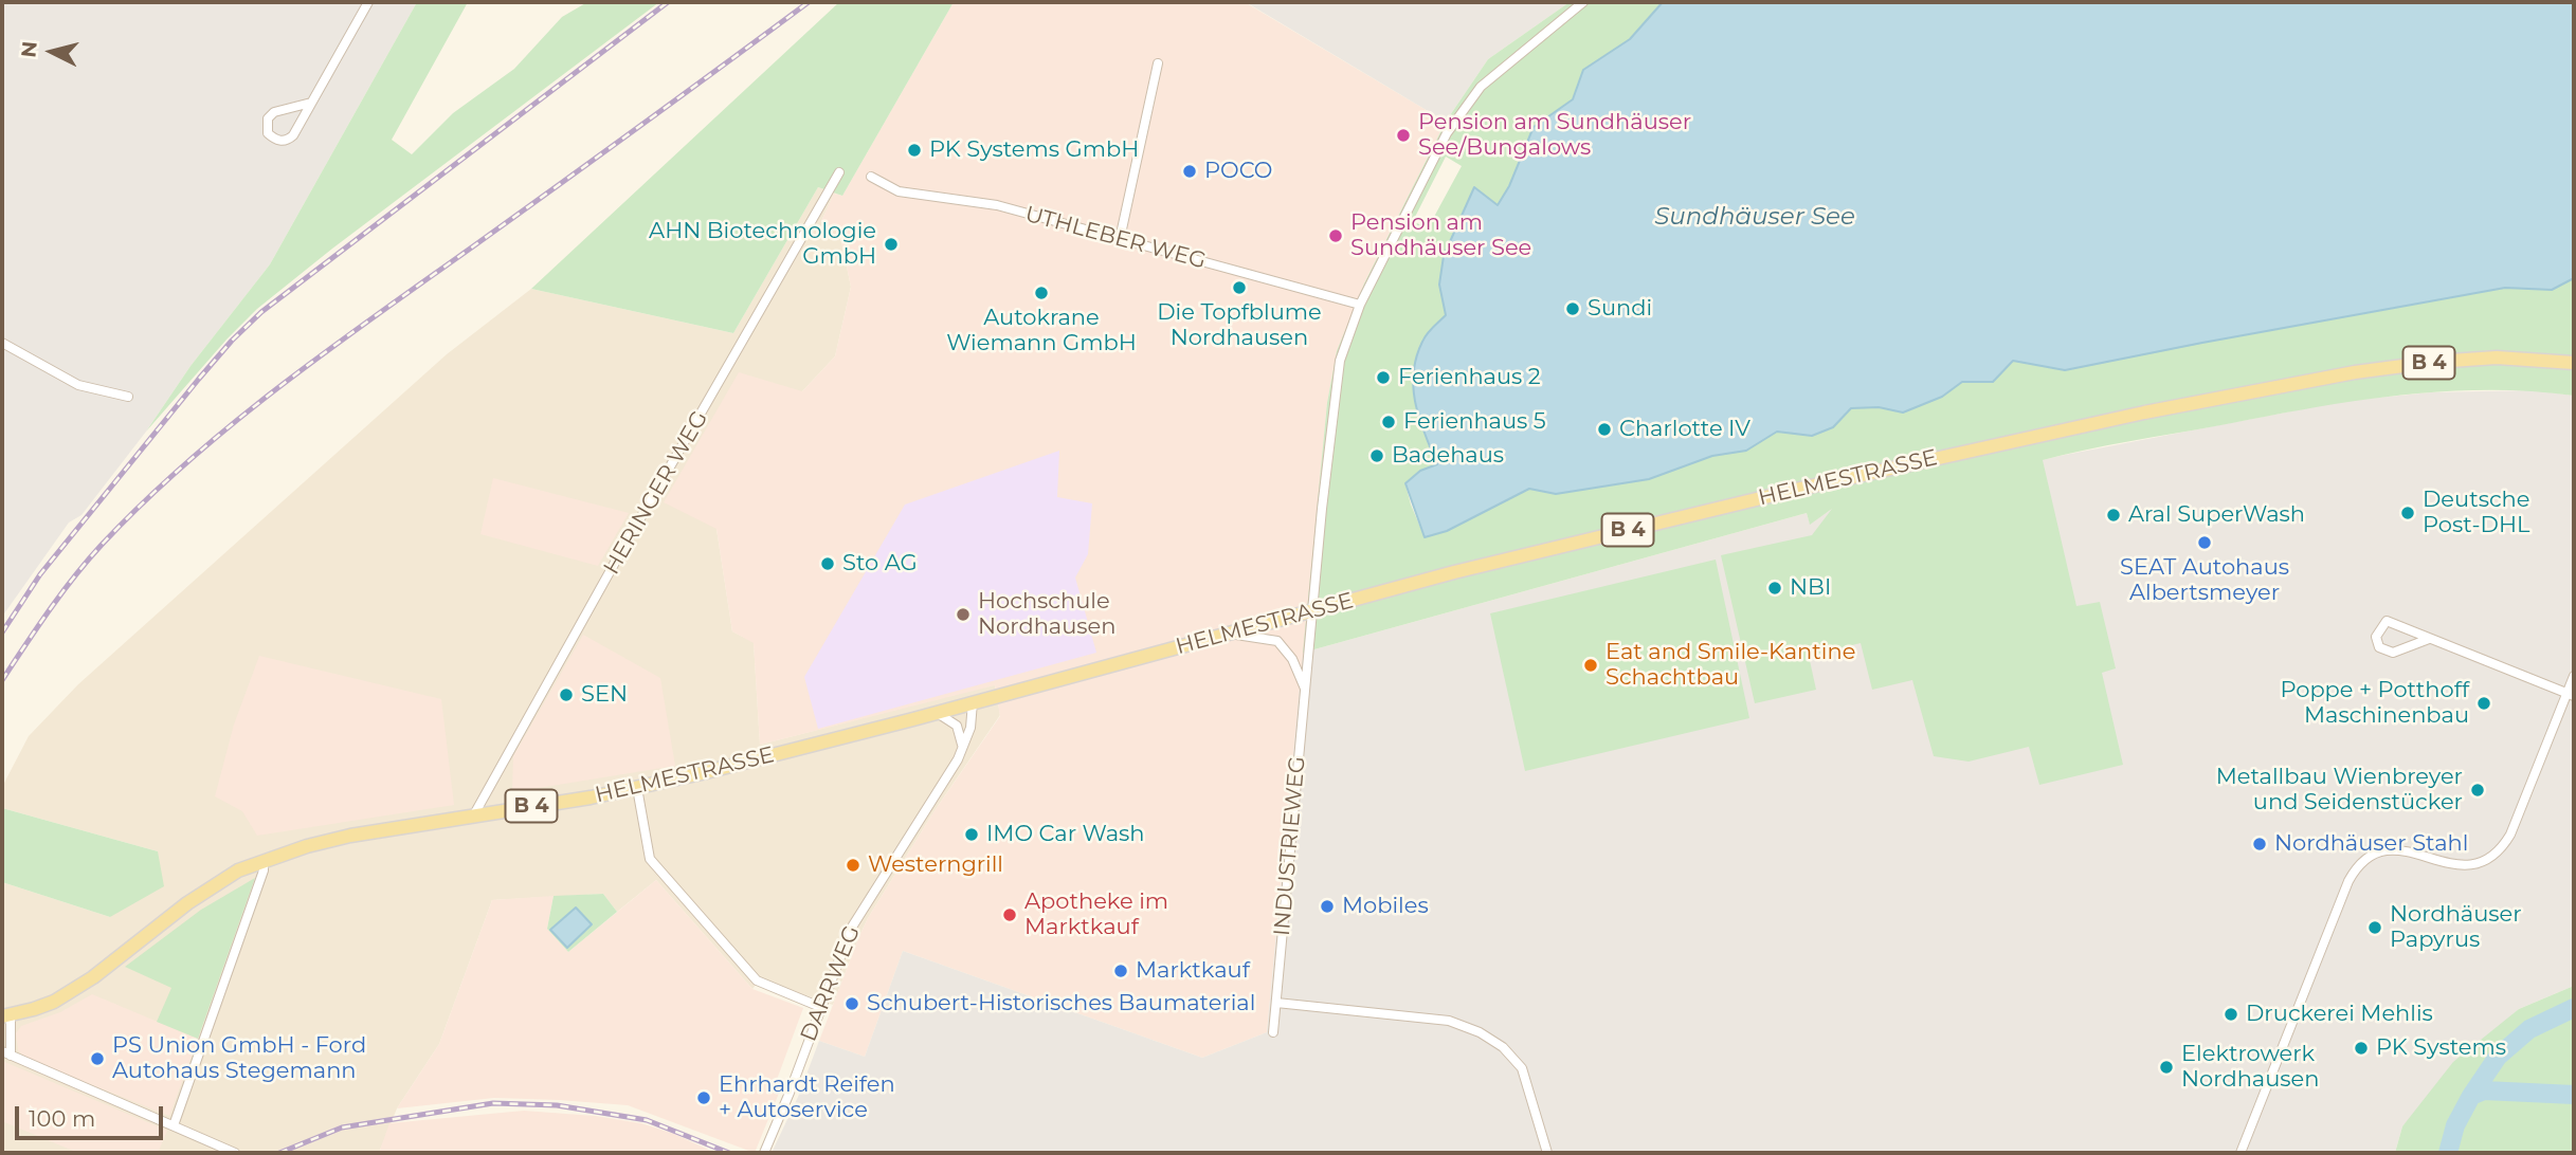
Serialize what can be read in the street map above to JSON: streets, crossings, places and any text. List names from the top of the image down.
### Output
{
  "streets": {
    "main road": ["B 4", "HELMESTRASSE"],
    "street": [
      "UTHLEBER WEG",
      "HERINGER WEG",
      "INDUSTRIEWEG",
      "DARRWEG"
    ]
  },
  "crossings": [
    ["HELMESTRASSE", "HERINGER WEG"],
    ["HELMESTRASSE", "INDUSTRIEWEG"],
    ["HELMESTRASSE", "DARRWEG"]
  ],
  "water": ["Sundhäuser See"],
  "places": [
    "Pension am Sundhäuser See/Bungalows",
    "PK Systems GmbH",
    "POCO",
    "Pension am Sundhäuser See",
    "AHN Biotechnologie GmbH",
    "Die Topfblume Nordhausen",
    "Autokrane Wiemann GmbH",
    "Sundi",
    "Ferienhaus 2",
    "Ferienhaus 5",
    "Charlotte IV",
    "Badehaus",
    "Deutsche Post-DHL",
    "Aral SuperWash",
    "SEAT Autohaus Albertsmeyer",
    "Sto AG",
    "NBI",
    "Hochschule Nordhausen",
    "Eat and Smile-Kantine Schachtbau",
    "SEN",
    "Poppe + Potthoff Maschinenbau",
    "Metallbau Wienbreyer und Seidenstücker",
    "IMO Car Wash",
    "Nordhäuser Stahl",
    "Westerngrill",
    "Mobiles",
    "Apotheke im Marktkauf",
    "Nordhäuser Papyrus",
    "Marktkauf",
    "Schubert-Historisches Baumaterial",
    "Druckerei Mehlis",
    "PK Systems",
    "PS Union GmbH - Ford Autohaus Stegemann",
    "Elektrowerk Nordhausen",
    "Ehrhardt Reifen + Autoservice"
  ],
  "scale_bar": "100 m",
  "north": "left"
}
